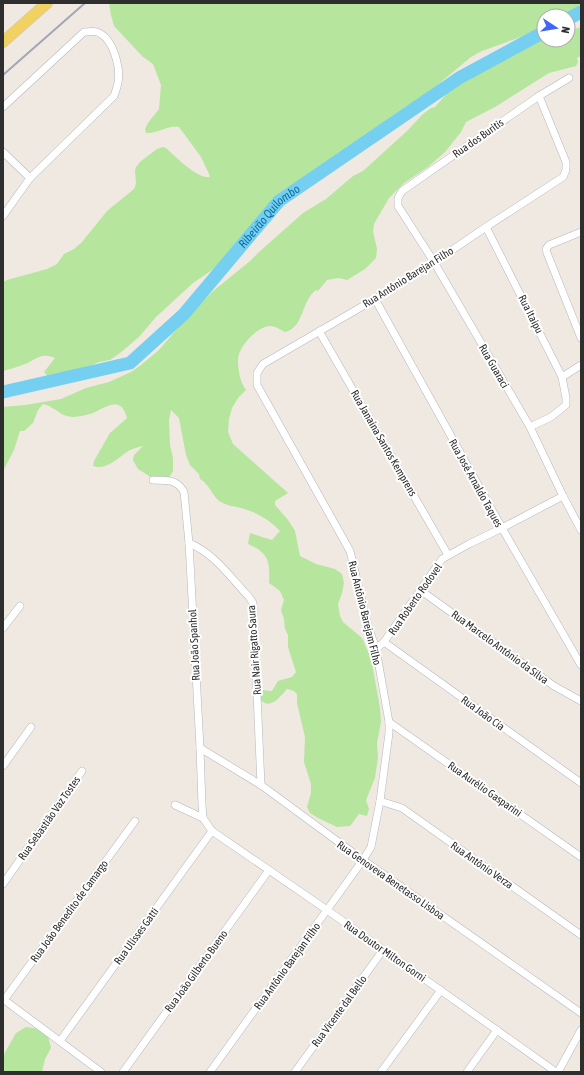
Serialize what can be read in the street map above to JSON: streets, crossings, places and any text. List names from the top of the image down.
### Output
{
  "streets": {
    "street": [
      "Rua dos Buritis",
      "Rua Antônio Barejan Filho",
      "Rua Itaipu",
      "Rua Guaraci",
      "Rua Janaína Santos Kemprens",
      "Rua José Arnaldo Taques",
      "Rua Roberto Rodovel",
      "Rua Antônio Barejam Filho",
      "Rua João Spanhol",
      "Rua Marcelo Antônio da Silva",
      "Rua Nair Rigatto Saura",
      "Rua João Cia",
      "Rua Aurélio Gasparini",
      "Rua Sebastião Vaz Tostes",
      "Rua Antônio Verza",
      "Rua Genoveva Benetasso Lisboa",
      "Rua João Benedito de Camargo",
      "Rua Ulisses Gatti",
      "Rua Doutor Milton Gorni",
      "Rua João Gilberto Bueno",
      "Rua Vicente dal Bello"
    ]
  },
  "crossings": [
    ["Rua dos Buritis", "Rua Antônio Barejan Filho"],
    ["Rua dos Buritis", "Rua Guaraci"],
    ["Rua Antônio Barejan Filho", "Rua Itaipu"],
    ["Rua Antônio Barejan Filho", "Rua Guaraci"],
    ["Rua Antônio Barejan Filho", "Rua Janaína Santos Kemprens"],
    ["Rua Antônio Barejan Filho", "Rua José Arnaldo Taques"],
    ["Rua Antônio Barejan Filho", "Rua Antônio Barejam Filho"],
    ["Rua Antônio Barejan Filho", "Rua Genoveva Benetasso Lisboa"],
    ["Rua Antônio Barejan Filho", "Rua Doutor Milton Gorni"],
    ["Rua Itaipu", "Rua Guaraci"],
    ["Rua Guaraci", "Rua Roberto Rodovel"],
    ["Rua Janaína Santos Kemprens", "Rua Roberto Rodovel"],
    ["Rua José Arnaldo Taques", "Rua Roberto Rodovel"],
    ["Rua Roberto Rodovel", "Rua Antônio Barejam Filho"],
    ["Rua Roberto Rodovel", "Rua Marcelo Antônio da Silva"],
    ["Rua Roberto Rodovel", "Rua João Cia"],
    ["Rua Antônio Barejam Filho", "Rua Aurélio Gasparini"],
    ["Rua Antônio Barejam Filho", "Rua Antônio Verza"],
    ["Rua Antônio Barejam Filho", "Rua Genoveva Benetasso Lisboa"],
    ["Rua João Spanhol", "Rua Nair Rigatto Saura"],
    ["Rua João Spanhol", "Rua Genoveva Benetasso Lisboa"],
    ["Rua Nair Rigatto Saura", "Rua Genoveva Benetasso Lisboa"],
    ["Rua Ulisses Gatti", "Rua Doutor Milton Gorni"],
    ["Rua Doutor Milton Gorni", "Rua João Gilberto Bueno"],
    ["Rua Doutor Milton Gorni", "Rua Vicente dal Bello"]
  ],
  "water": ["Ribeirão Quilombo"],
  "north": "right"
}
